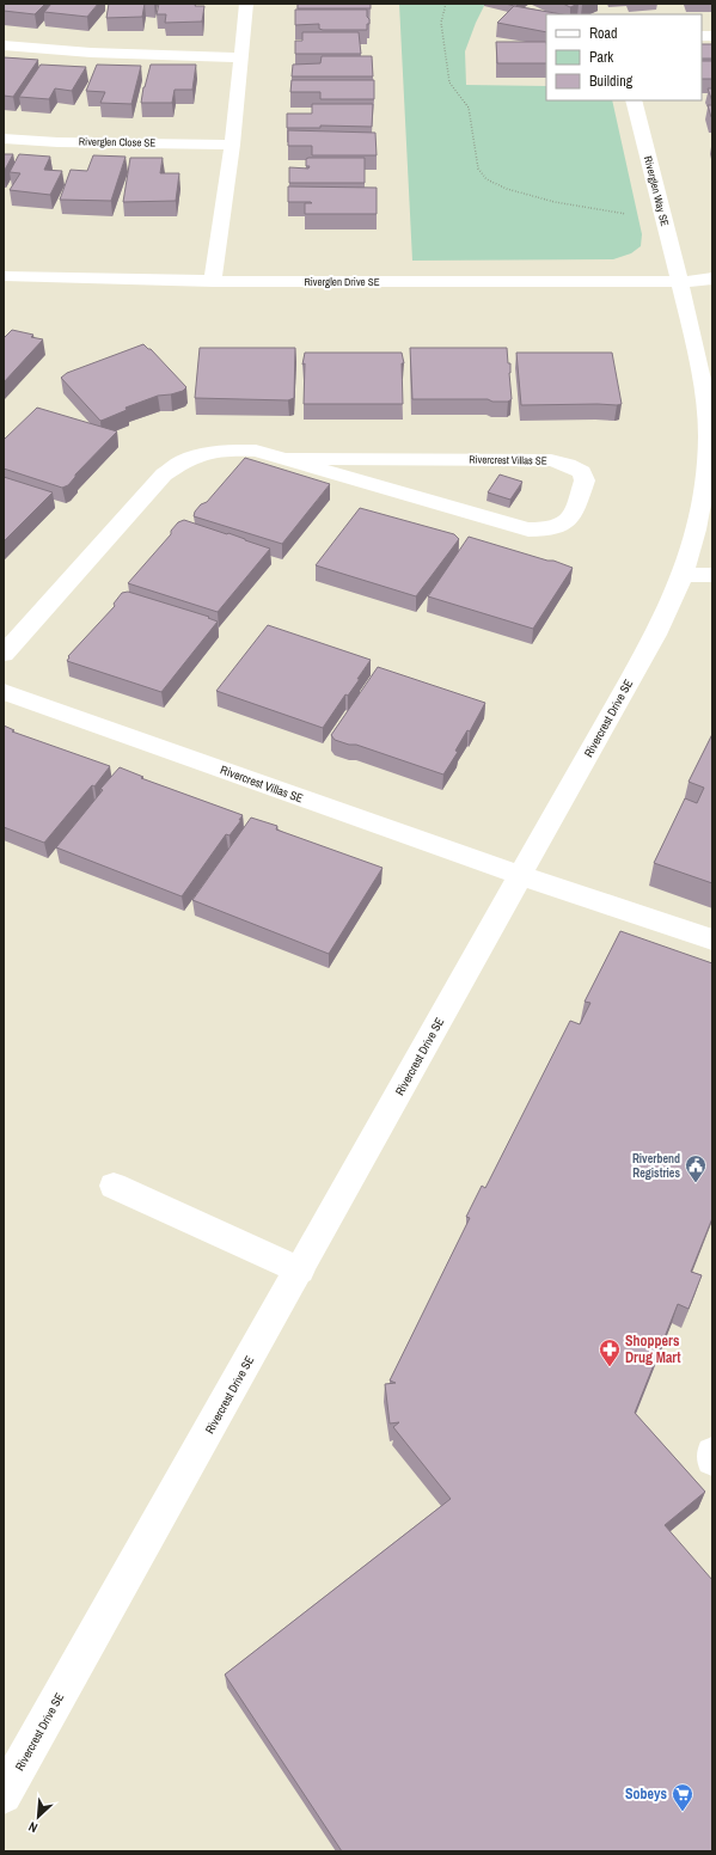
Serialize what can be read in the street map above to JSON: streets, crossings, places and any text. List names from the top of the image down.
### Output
{
  "streets": {
    "street": [
      "Riverglen Close SE",
      "Riverglen Way SE",
      "Riverglen Drive SE",
      "Rivercrest Villas SE",
      "Rivercrest Drive SE"
    ]
  },
  "crossings": [
    ["Riverglen Way SE", "Riverglen Drive SE"],
    ["Riverglen Way SE", "Rivercrest Drive SE"],
    ["Riverglen Drive SE", "Rivercrest Drive SE"],
    ["Rivercrest Villas SE", "Rivercrest Drive SE"]
  ],
  "places": {
    "public building": ["Riverbend Registries"],
    "pharmacy": ["Shoppers Drug Mart"],
    "supermarket": ["Sobeys"]
  },
  "legend": ["Road", "Park", "Building"],
  "north": "bottom left"
}
